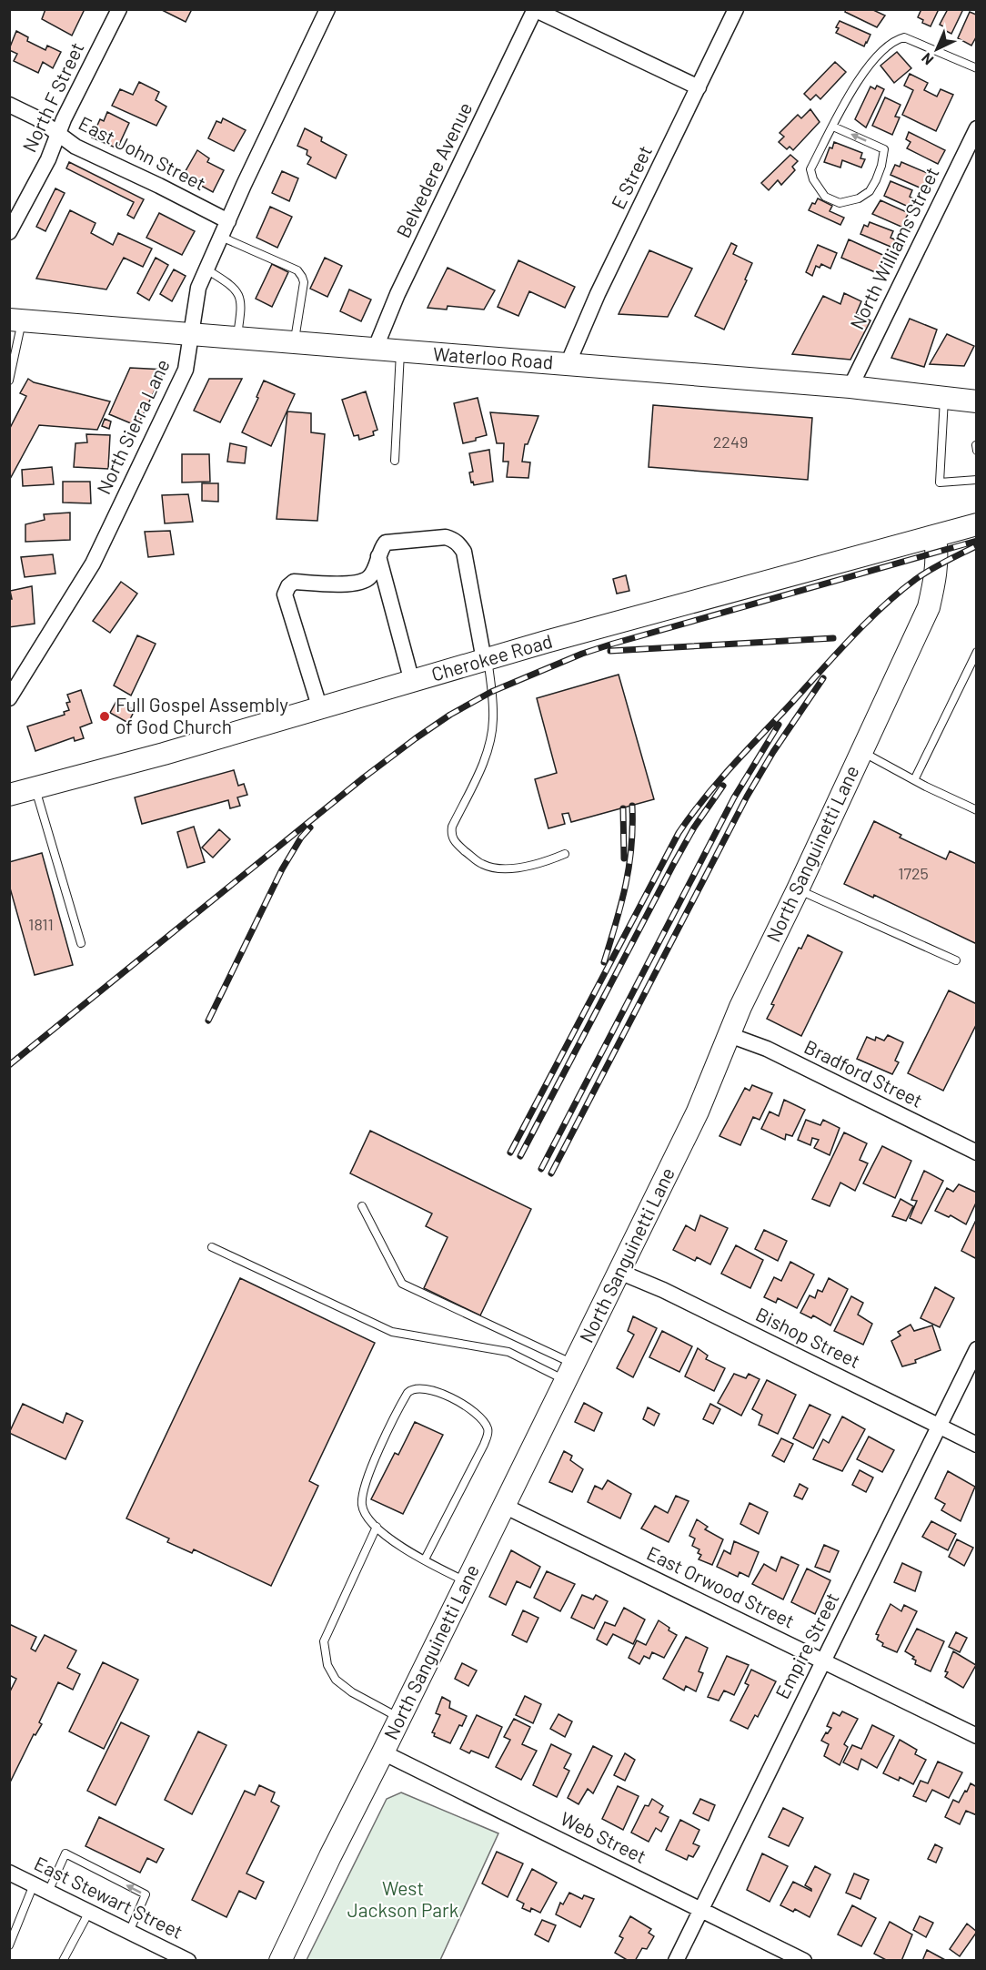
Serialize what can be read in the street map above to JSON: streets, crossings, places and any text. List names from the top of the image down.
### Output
{
  "streets": {
    "street": [
      "North F Street",
      "East John Street",
      "Belvedere Avenue",
      "E Street",
      "North Williams Street",
      "Waterloo Road",
      "North Sierra Lane",
      "Cherokee Road",
      "North Sanguinetti Lane",
      "Bradford Street",
      "Bishop Street",
      "East Orwood Street",
      "Empire Street",
      "Web Street",
      "East Stewart Street"
    ]
  },
  "crossings": [
    ["North F Street", "East John Street"],
    ["East John Street", "North Sierra Lane"],
    ["Belvedere Avenue", "Waterloo Road"],
    ["E Street", "Waterloo Road"],
    ["North Williams Street", "Waterloo Road"],
    ["Waterloo Road", "North Sierra Lane"],
    ["Cherokee Road", "North Sanguinetti Lane"],
    ["North Sanguinetti Lane", "Bradford Street"],
    ["North Sanguinetti Lane", "Bishop Street"],
    ["North Sanguinetti Lane", "East Orwood Street"],
    ["North Sanguinetti Lane", "Web Street"],
    ["Bishop Street", "Empire Street"],
    ["East Orwood Street", "Empire Street"],
    ["Empire Street", "Web Street"]
  ],
  "parks": ["West Jackson Park"],
  "places": ["Full Gospel Assembly of God Church"],
  "house_numbers": ["2249", "1725", "1811"],
  "north": "bottom left"
}
